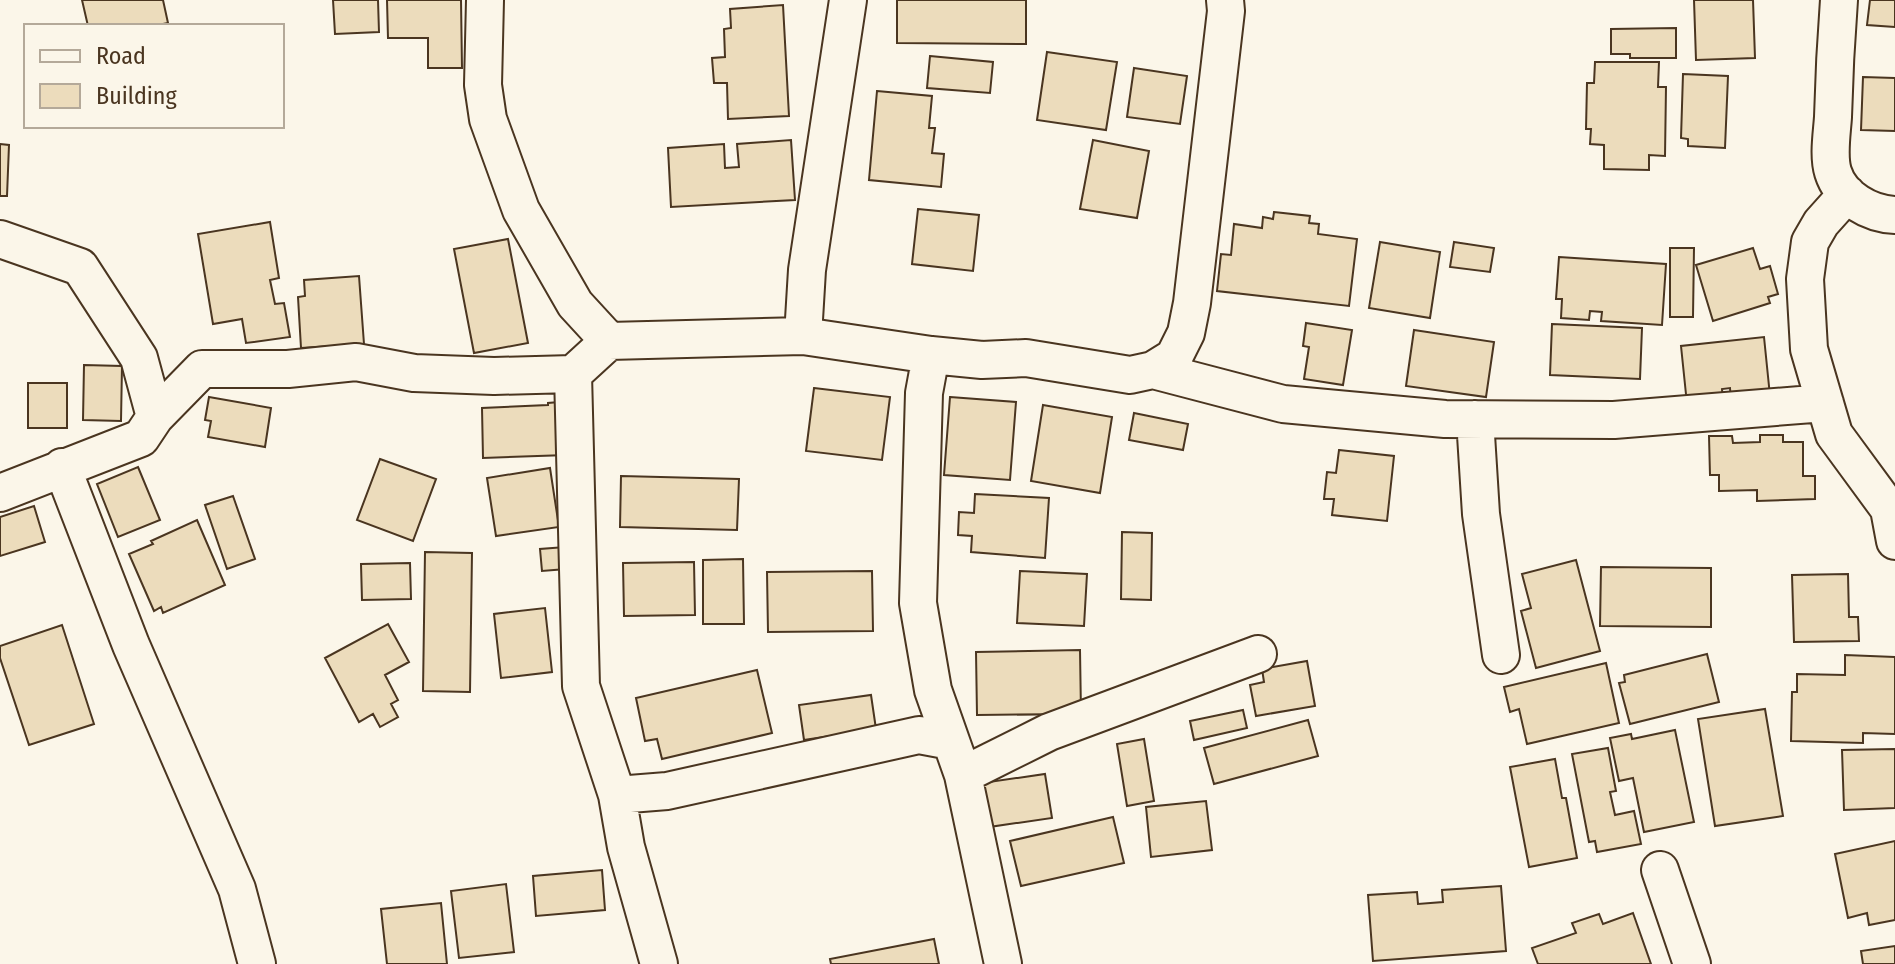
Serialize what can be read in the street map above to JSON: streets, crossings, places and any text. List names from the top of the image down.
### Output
{
  "legend": ["Road", "Building"]
}
